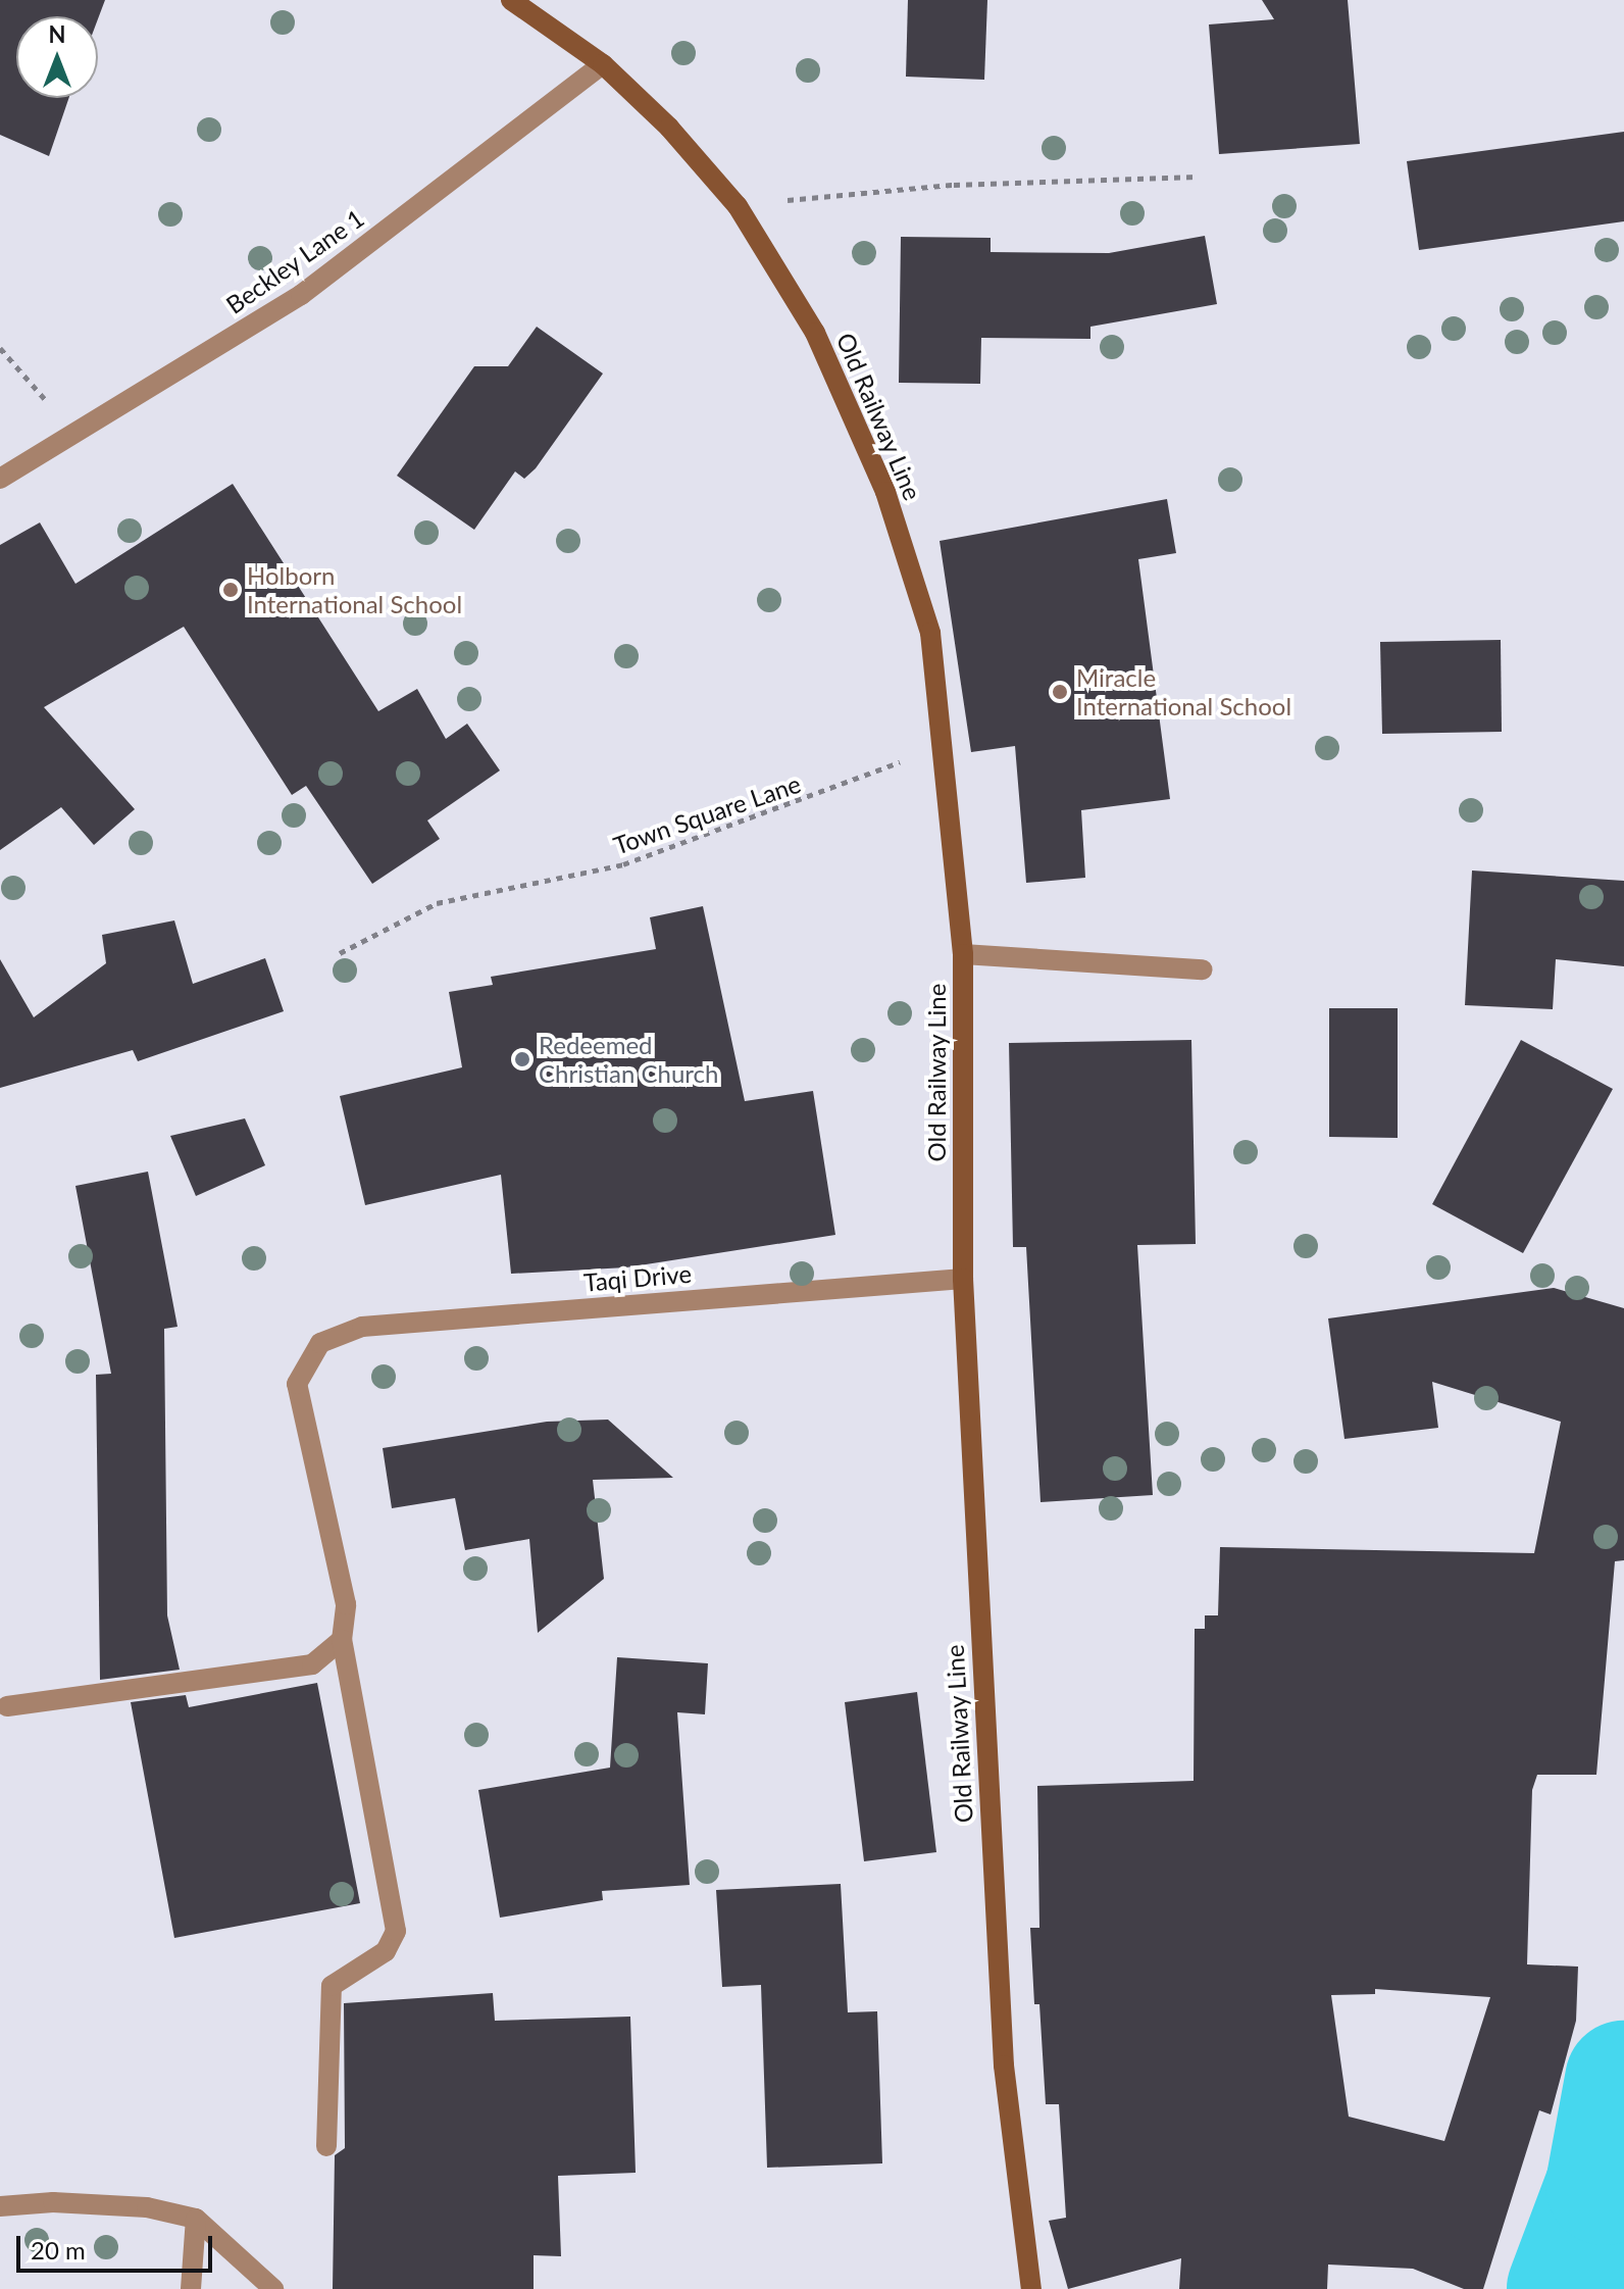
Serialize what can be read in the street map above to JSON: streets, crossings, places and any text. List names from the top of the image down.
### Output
{
  "streets": {
    "street": ["Beckley Lane 1", "Old Railway Line", "Taqi Drive"],
    "path": ["Town Square Lane"]
  },
  "crossings": [
    ["Beckley Lane 1", "Old Railway Line"],
    ["Old Railway Line", "Town Square Lane"],
    ["Old Railway Line", "Taqi Drive"]
  ],
  "places": ["Holborn International School", "Miracle International School", "Redeemed Christian Church"],
  "scale_bar": "20 m",
  "north": "top"
}
